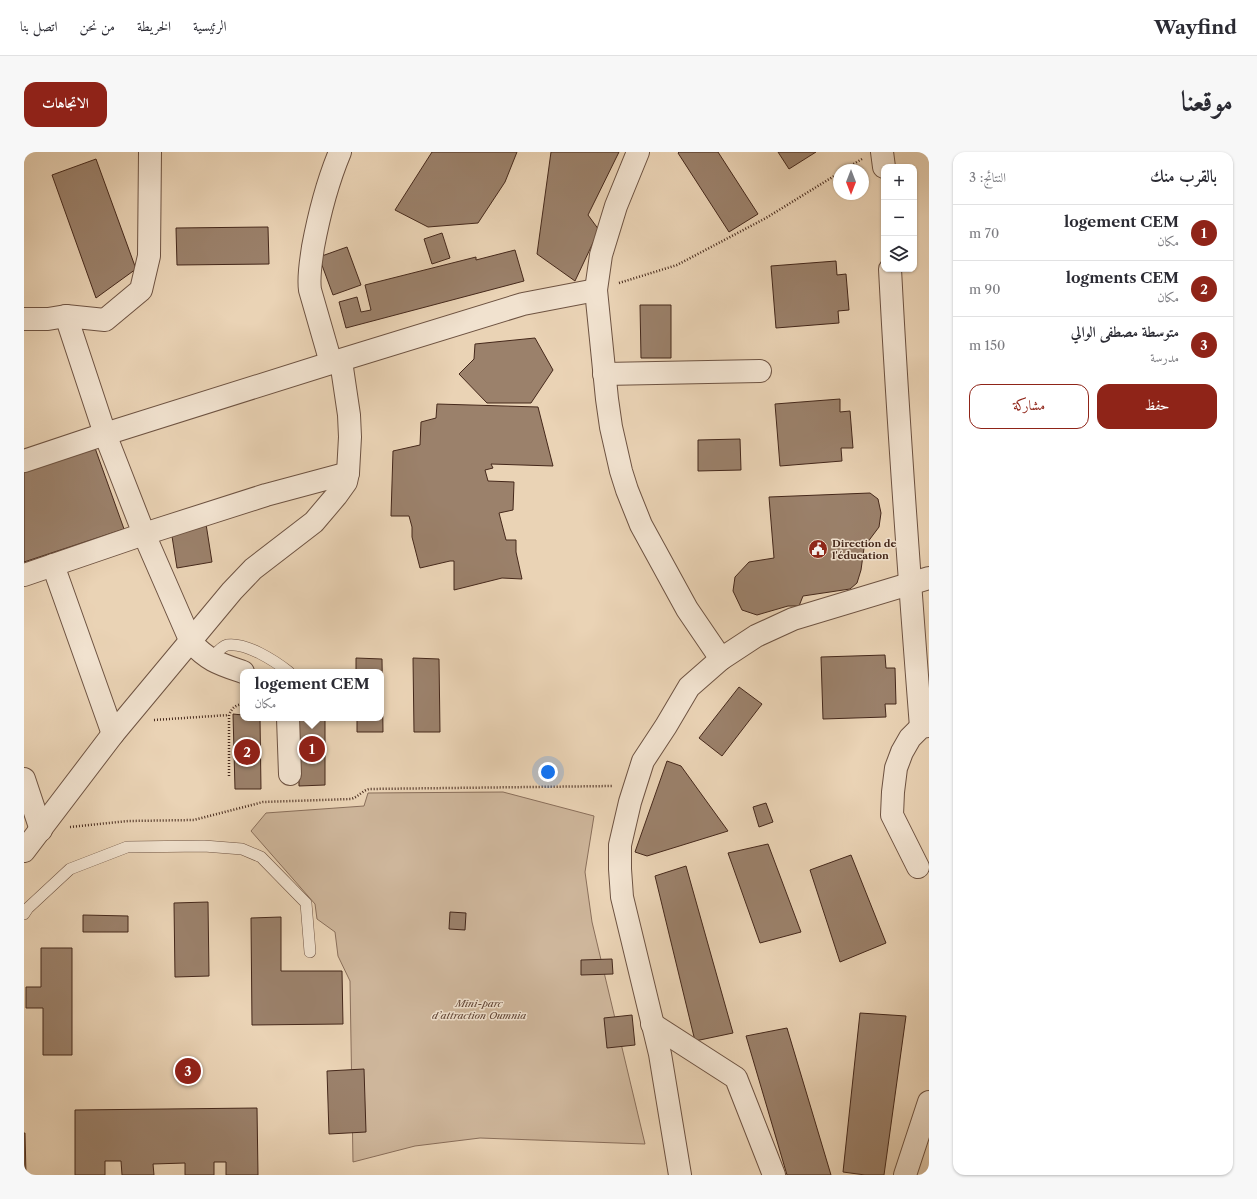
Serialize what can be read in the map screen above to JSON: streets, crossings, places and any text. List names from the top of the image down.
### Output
{
  "parks": ["Mini-parc d’attraction Oumnia"],
  "places": {
    "public building": ["Direction de l'éducation"]
  },
  "north": "bottom",
  "page": {
    "header": "Wayfind",
    "nav": [
      "الرئيسية",
      "الخريطة",
      "من نحن",
      "اتصل بنا"
    ],
    "title": "موقعنا",
    "buttons": [
      "الاتجاهات",
      ["حفظ", "مشاركة"]
    ],
    "heading": ["بالقرب منك", "النتائج: 3"],
    "map_buttons": ["+", "−"],
    "list": [
      {
        "mark": "1",
        "name": "logement CEM",
        "note": "مكان",
        "value": "70 m"
      },
      {
        "mark": "2",
        "name": "logments CEM",
        "note": "مكان",
        "value": "90 m"
      },
      {
        "mark": "3",
        "name": "متوسطة مصطفى الوالي",
        "note": "مدرسة",
        "value": "150 m"
      }
    ],
    "popup": ["logement CEM", "مكان"],
    "pins": ["1", "2", "3"]
  }
}
